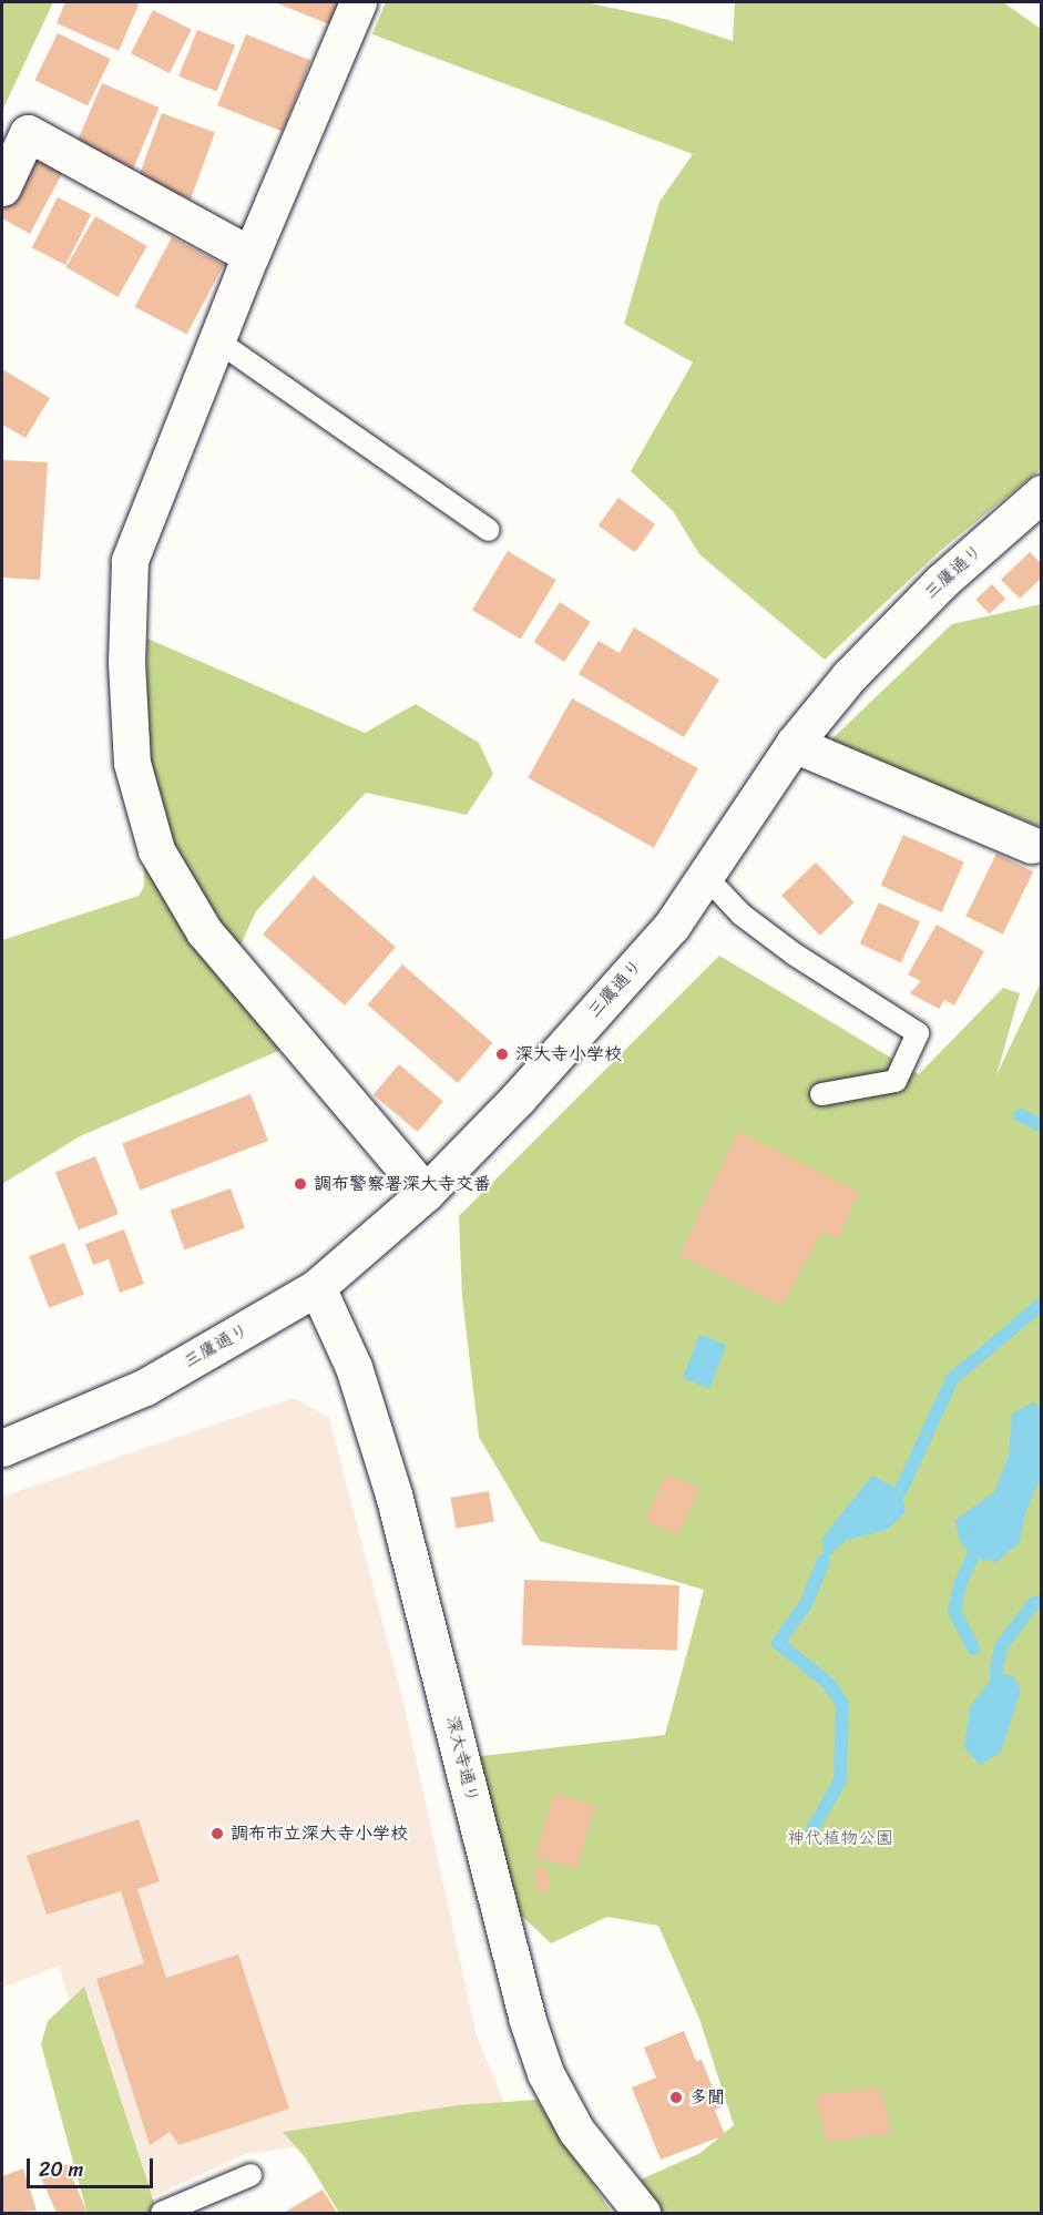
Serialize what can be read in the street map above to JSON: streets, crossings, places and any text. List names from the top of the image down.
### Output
{
  "streets": {
    "street": ["三鷹通り", "深大寺通り"]
  },
  "crossings": [
    ["三鷹通り", "深大寺通り"]
  ],
  "parks": ["神代植物公園"],
  "places": [
    "深大寺小学校",
    "調布警察署深大寺交番",
    "調布市立深大寺小学校",
    "多聞"
  ],
  "scale_bar": "20 m"
}
